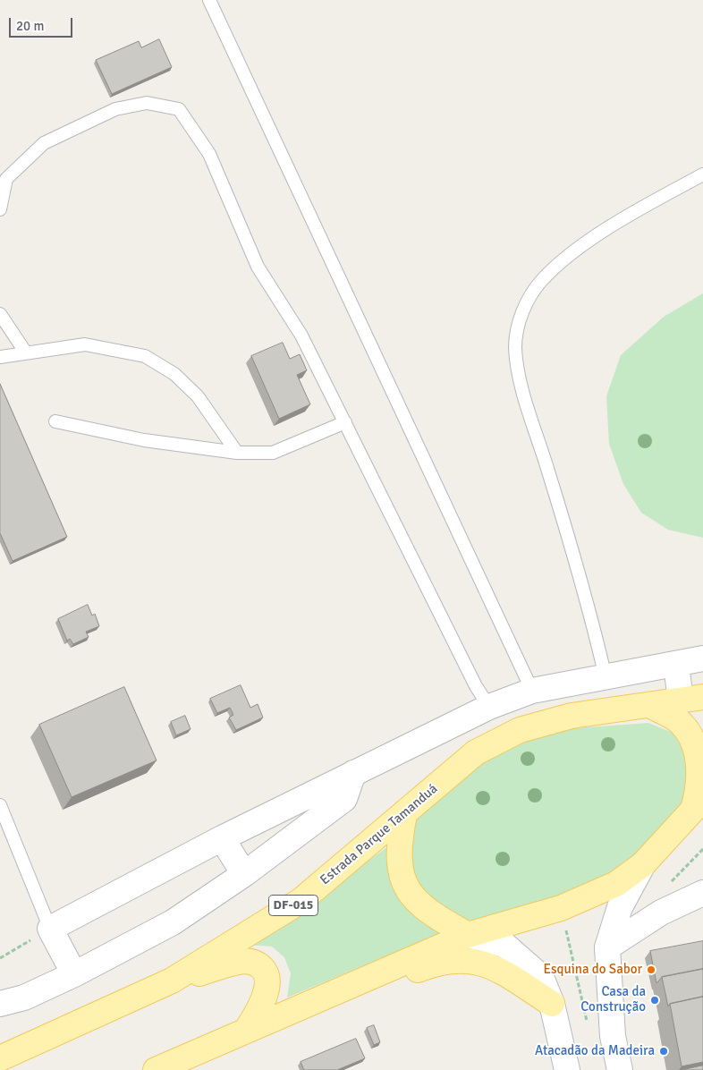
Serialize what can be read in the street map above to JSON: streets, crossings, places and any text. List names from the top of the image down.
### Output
{
  "streets": {
    "main road": ["Estrada Parque Tamanduá", "DF-015"]
  },
  "places": ["Esquina do Sabor", "Casa da Construção", "Atacadão da Madeira"],
  "scale_bar": "20 m"
}
